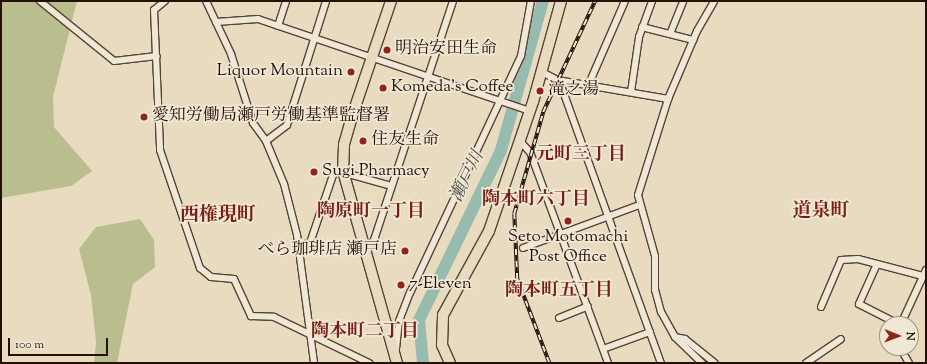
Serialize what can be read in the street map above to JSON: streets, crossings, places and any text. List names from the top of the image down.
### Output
{
  "districts": [
    "元町三丁目",
    "陶本町六丁目",
    "陶原町一丁目",
    "道泉町",
    "西権現町",
    "陶本町五丁目",
    "陶本町二丁目"
  ],
  "water": ["瀬戸川"],
  "places": [
    "明治安田生命",
    "Liquor Mountain",
    "Komeda's Coffee",
    "滝之湯",
    "愛知労働局瀬戸労働基準監督署",
    "住友生命",
    "Sugi Pharmacy",
    "Seto Motomachi Post Office",
    "べら珈琲店 瀬戸店",
    "7-Eleven"
  ],
  "scale_bar": "100 m",
  "north": "right"
}
